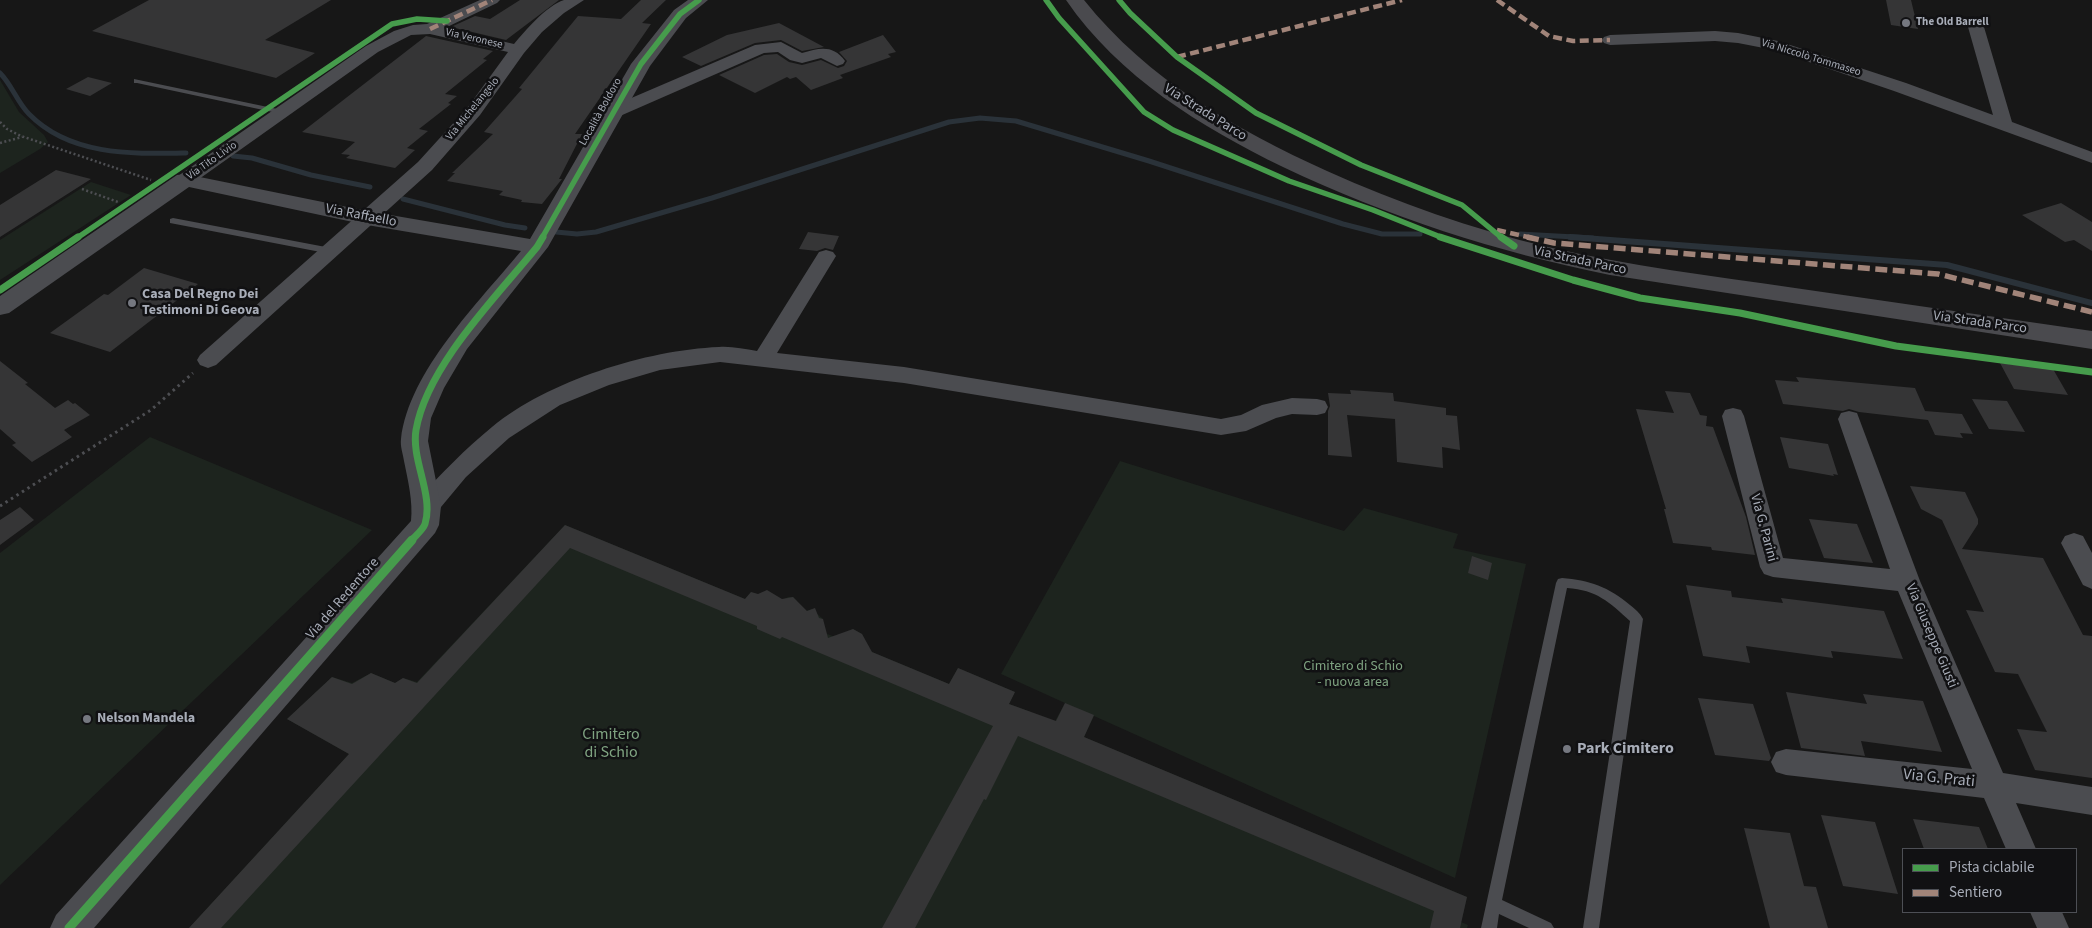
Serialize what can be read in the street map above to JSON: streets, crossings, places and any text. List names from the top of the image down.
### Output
{
  "streets": {
    "main road": ["Via Strada Parco"],
    "street": [
      "Via Veronese",
      "Via Niccolò Tommaseo",
      "Via Michelangelo",
      "Località Boldoro",
      "Via Tito Livio",
      "Via Raffaello",
      "Via G. Parini",
      "Via del Redentore",
      "Via Giuseppe Giusti",
      "Via G. Prati"
    ]
  },
  "crossings": [
    ["Via Veronese", "Via Michelangelo"],
    ["Via Veronese", "Via Tito Livio"],
    ["Via Michelangelo", "Via Raffaello"],
    ["Località Boldoro", "Via Raffaello"],
    ["Località Boldoro", "Via del Redentore"],
    ["Via Tito Livio", "Via Raffaello"],
    ["Via Raffaello", "Via del Redentore"],
    ["Via G. Parini", "Via Giuseppe Giusti"],
    ["Via Giuseppe Giusti", "Via G. Prati"]
  ],
  "parks": ["Cimitero di Schio - nuova area", "Cimitero di Schio"],
  "places": [
    "The Old Barrell",
    "Casa Del Regno Dei Testimoni Di Geova",
    "Nelson Mandela",
    "Park Cimitero"
  ],
  "legend": ["Pista ciclabile", "Sentiero"]
}
